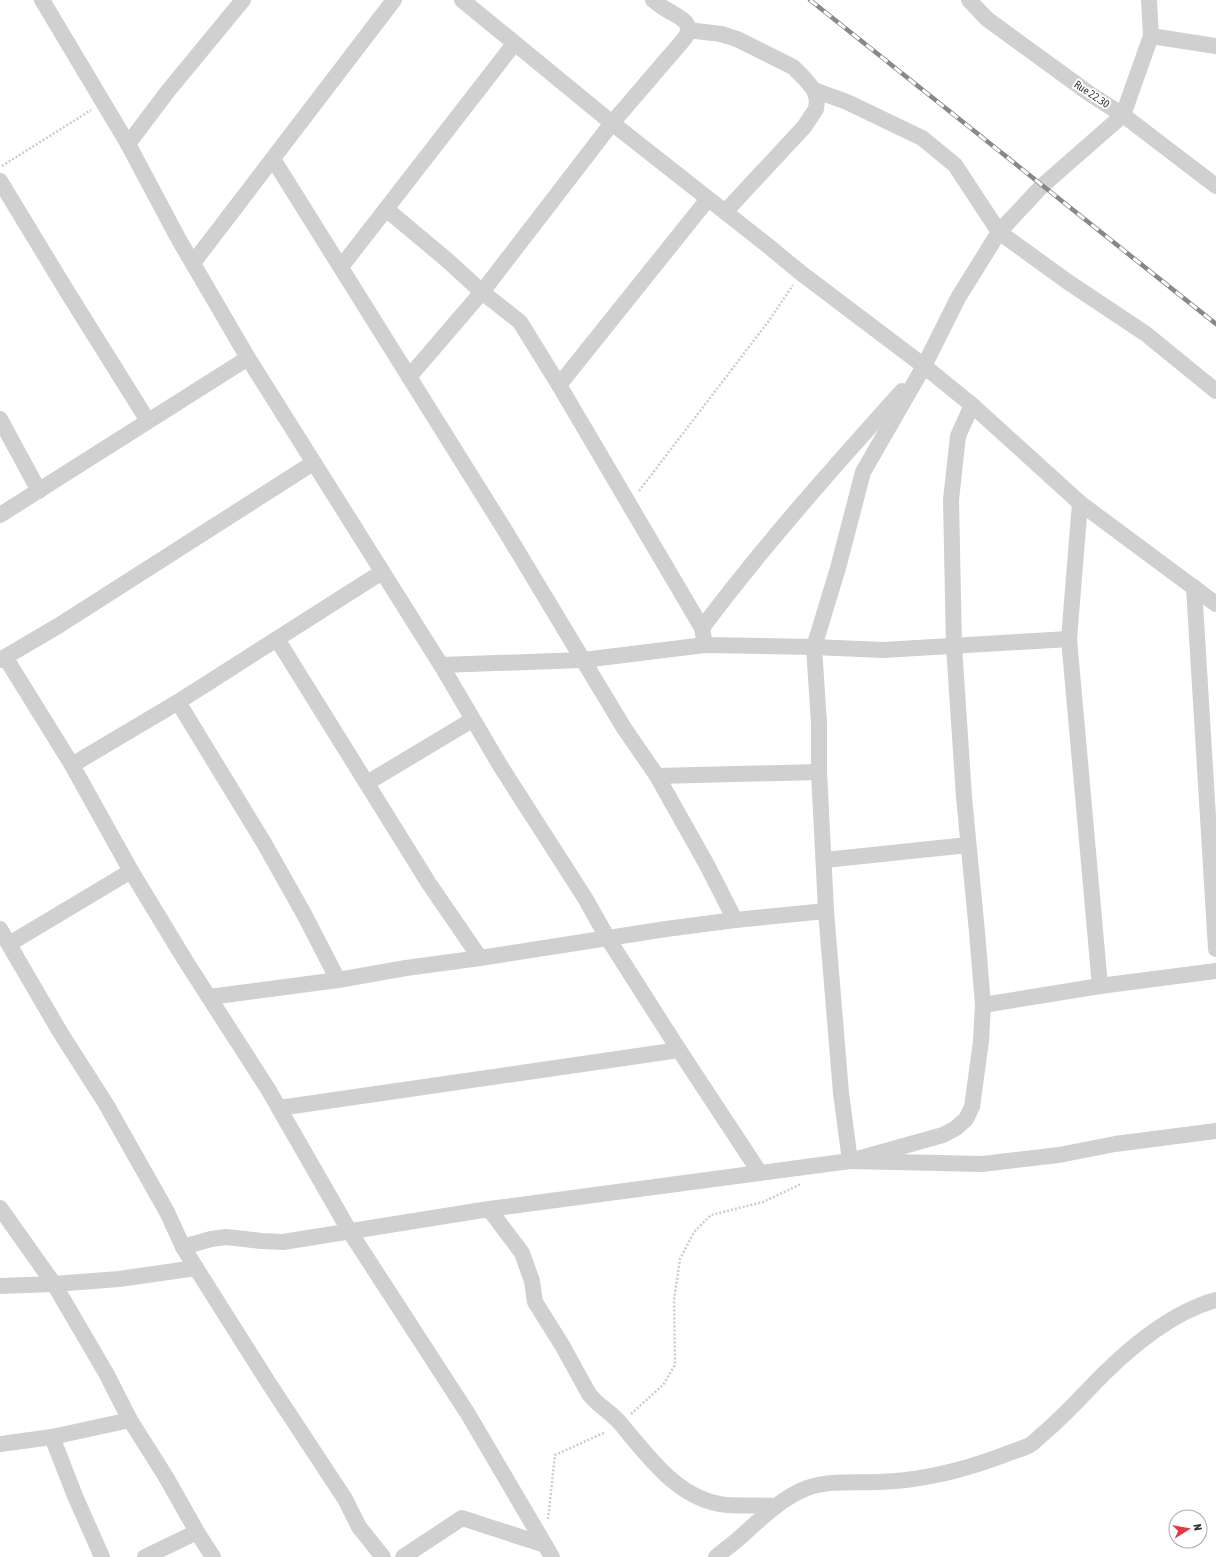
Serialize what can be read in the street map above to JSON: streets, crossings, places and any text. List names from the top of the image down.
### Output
{
  "streets": {
    "street": ["Rue 22.30"]
  },
  "north": "right"
}
